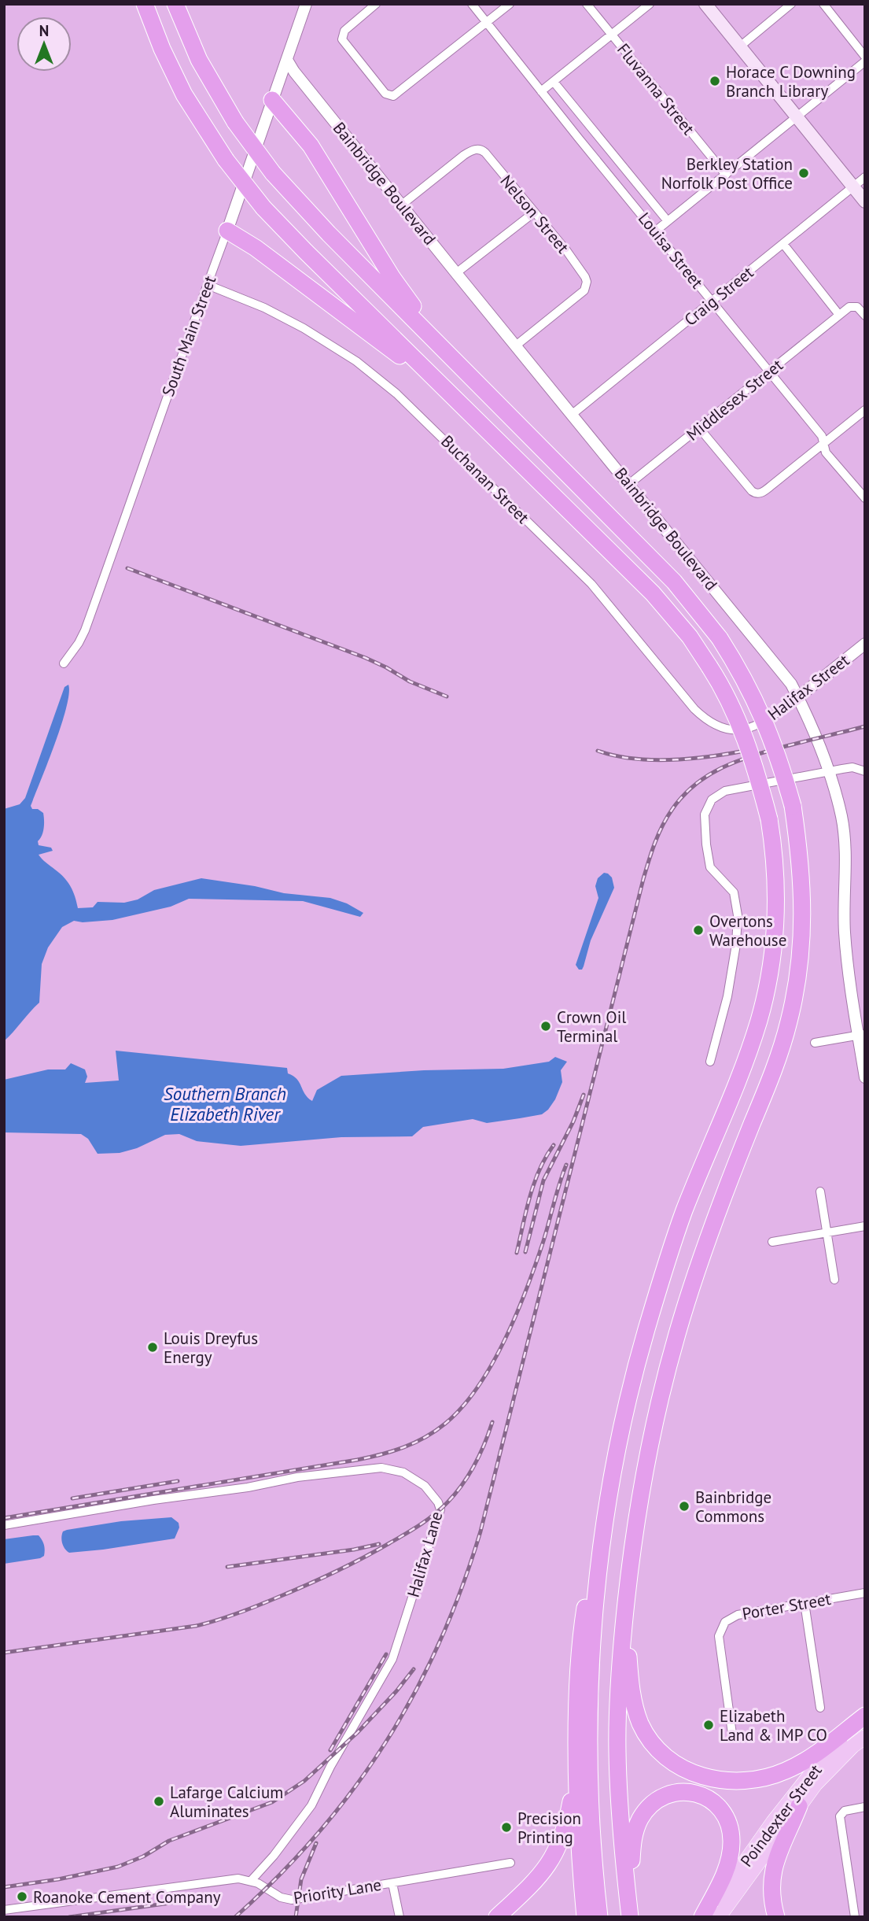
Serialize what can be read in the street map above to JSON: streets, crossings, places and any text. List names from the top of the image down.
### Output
{
  "streets": {
    "main road": ["Poindexter Street"],
    "street": [
      "Fluvanna Street",
      "Bainbridge Boulevard",
      "Nelson Street",
      "Louisa Street",
      "Craig Street",
      "South Main Street",
      "Middlesex Street",
      "Buchanan Street",
      "Halifax Street",
      "Halifax Lane",
      "Porter Street",
      "Priority Lane"
    ]
  },
  "crossings": [
    ["Bainbridge Boulevard", "Nelson Street"],
    ["Bainbridge Boulevard", "Craig Street"],
    ["Bainbridge Boulevard", "South Main Street"],
    ["Bainbridge Boulevard", "Middlesex Street"],
    ["Bainbridge Boulevard", "Halifax Street"],
    ["Louisa Street", "Craig Street"],
    ["Louisa Street", "Middlesex Street"],
    ["South Main Street", "Buchanan Street"],
    ["Buchanan Street", "Halifax Street"],
    ["Halifax Lane", "Priority Lane"]
  ],
  "water": ["Southern Branch Elizabeth River"],
  "places": [
    "Horace C Downing Branch Library",
    "Berkley Station Norfolk Post Office",
    "Overtons Warehouse",
    "Crown Oil Terminal",
    "Louis Dreyfus Energy",
    "Bainbridge Commons",
    "Elizabeth Land & IMP CO",
    "Lafarge Calcium Aluminates",
    "Precision Printing",
    "Roanoke Cement Company"
  ],
  "north": "top"
}
